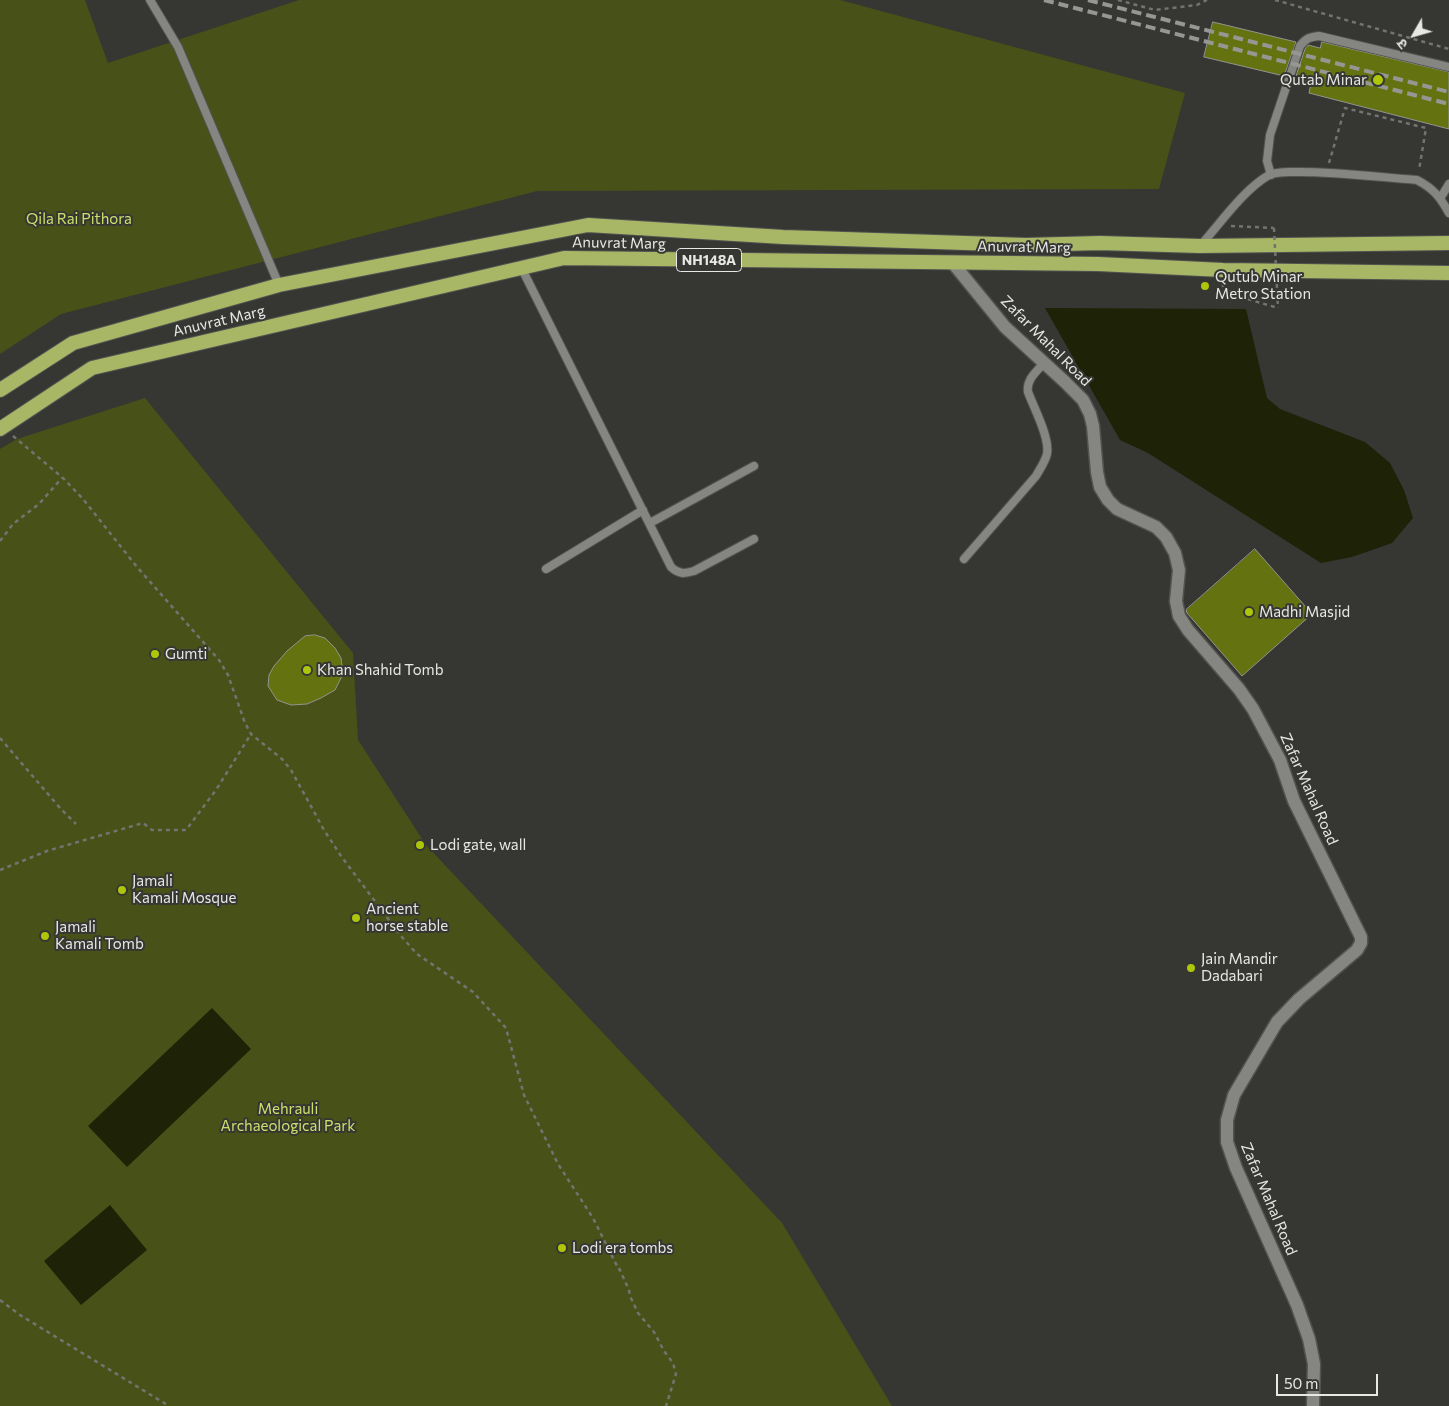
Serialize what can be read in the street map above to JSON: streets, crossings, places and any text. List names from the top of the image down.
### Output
{
  "streets": {
    "highway": ["Anuvrat Marg", "NH148A"],
    "street": ["Zafar Mahal Road"]
  },
  "crossings": [
    ["Anuvrat Marg", "Zafar Mahal Road"]
  ],
  "parks": ["Qila Rai Pithora", "Mehrauli Archaeological Park"],
  "places": [
    "Qutab Minar",
    "Qutub Minar Metro Station",
    "Madhi Masjid",
    "Gumti",
    "Khan Shahid Tomb",
    "Lodi gate, wall",
    "Jamali Kamali Mosque",
    "Ancient horse stable",
    "Jamali Kamali Tomb",
    "Jain Mandir Dadabari",
    "Lodi era tombs"
  ],
  "scale_bar": "50 m",
  "north": "bottom left"
}
